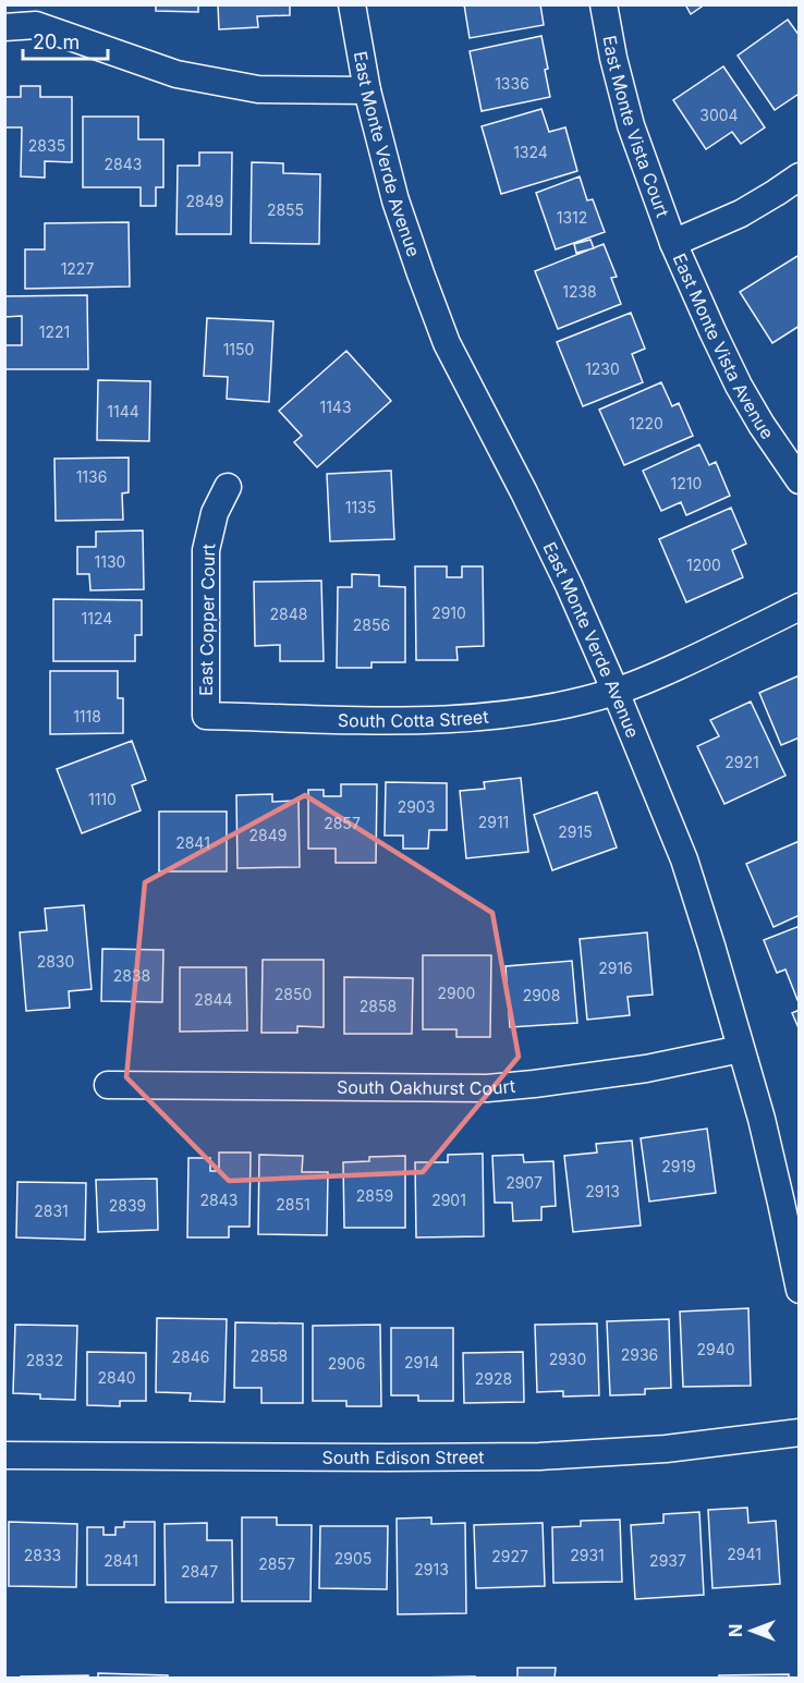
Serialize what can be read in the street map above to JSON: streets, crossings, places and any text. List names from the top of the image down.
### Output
{
  "streets": {
    "street": [
      "East Monte Vista Court",
      "East Monte Verde Avenue",
      "East Monte Vista Avenue",
      "East Copper Court",
      "South Cotta Street",
      "South Oakhurst Court",
      "South Edison Street"
    ]
  },
  "crossings": [
    ["East Monte Vista Court", "East Monte Vista Avenue"],
    ["East Monte Verde Avenue", "South Cotta Street"],
    ["East Monte Verde Avenue", "South Oakhurst Court"],
    ["East Copper Court", "South Cotta Street"]
  ],
  "house_numbers": [
    "1336",
    "3004",
    "2835",
    "1324",
    "2843",
    "2849",
    "2855",
    "1312",
    "1227",
    "1238",
    "1221",
    "1150",
    "1230",
    "1143",
    "1144",
    "1220",
    "1136",
    "1210",
    "1135",
    "1130",
    "1200",
    "2910",
    "2848",
    "1124",
    "2856",
    "1118",
    "2921",
    "1110",
    "2903",
    "2911",
    "2857",
    "2915",
    "2849",
    "2841",
    "2830",
    "2916",
    "2838",
    "2900",
    "2850",
    "2908",
    "2844",
    "2858",
    "2919",
    "2907",
    "2913",
    "2859",
    "2843",
    "2901",
    "2851",
    "2839",
    "2831",
    "2940",
    "2936",
    "2858",
    "2846",
    "2930",
    "2832",
    "2914",
    "2906",
    "2840",
    "2928",
    "2941",
    "2833",
    "2931",
    "2927",
    "2905",
    "2841",
    "2937",
    "2857",
    "2913",
    "2847"
  ],
  "scale_bar": "20 m",
  "north": "left"
}
